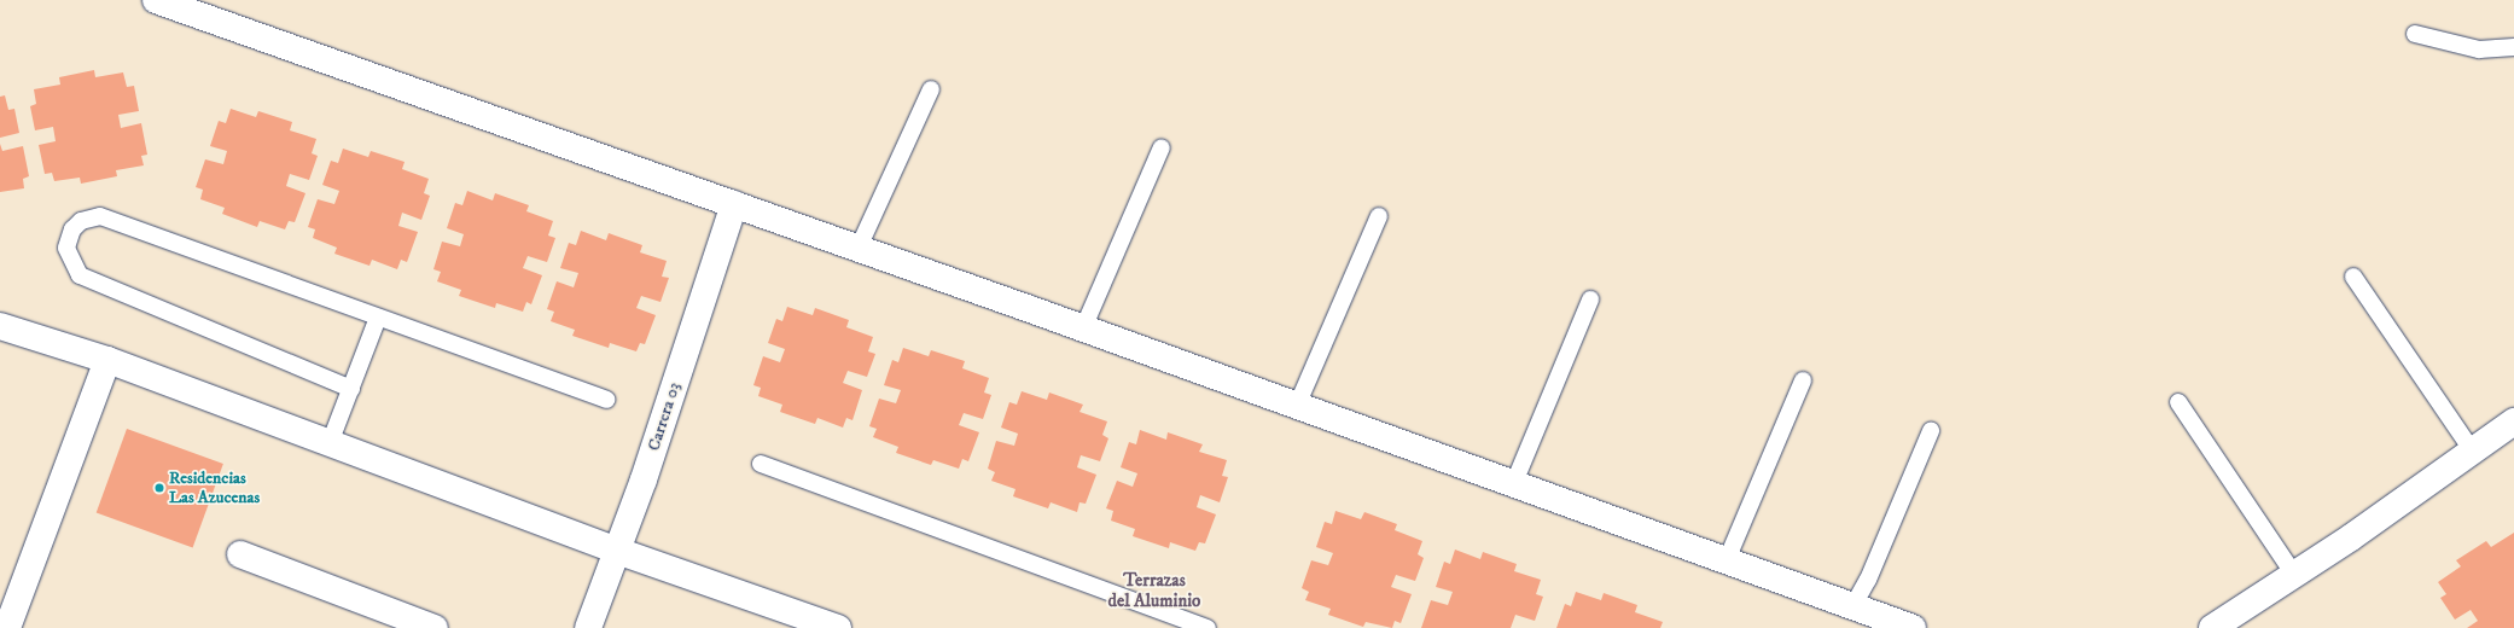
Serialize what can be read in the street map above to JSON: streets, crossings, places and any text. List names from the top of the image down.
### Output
{
  "streets": {
    "street": ["Carrera 03"]
  },
  "districts": ["Terrazas del Aluminio"],
  "places": ["Residencias Las Azucenas"]
}
